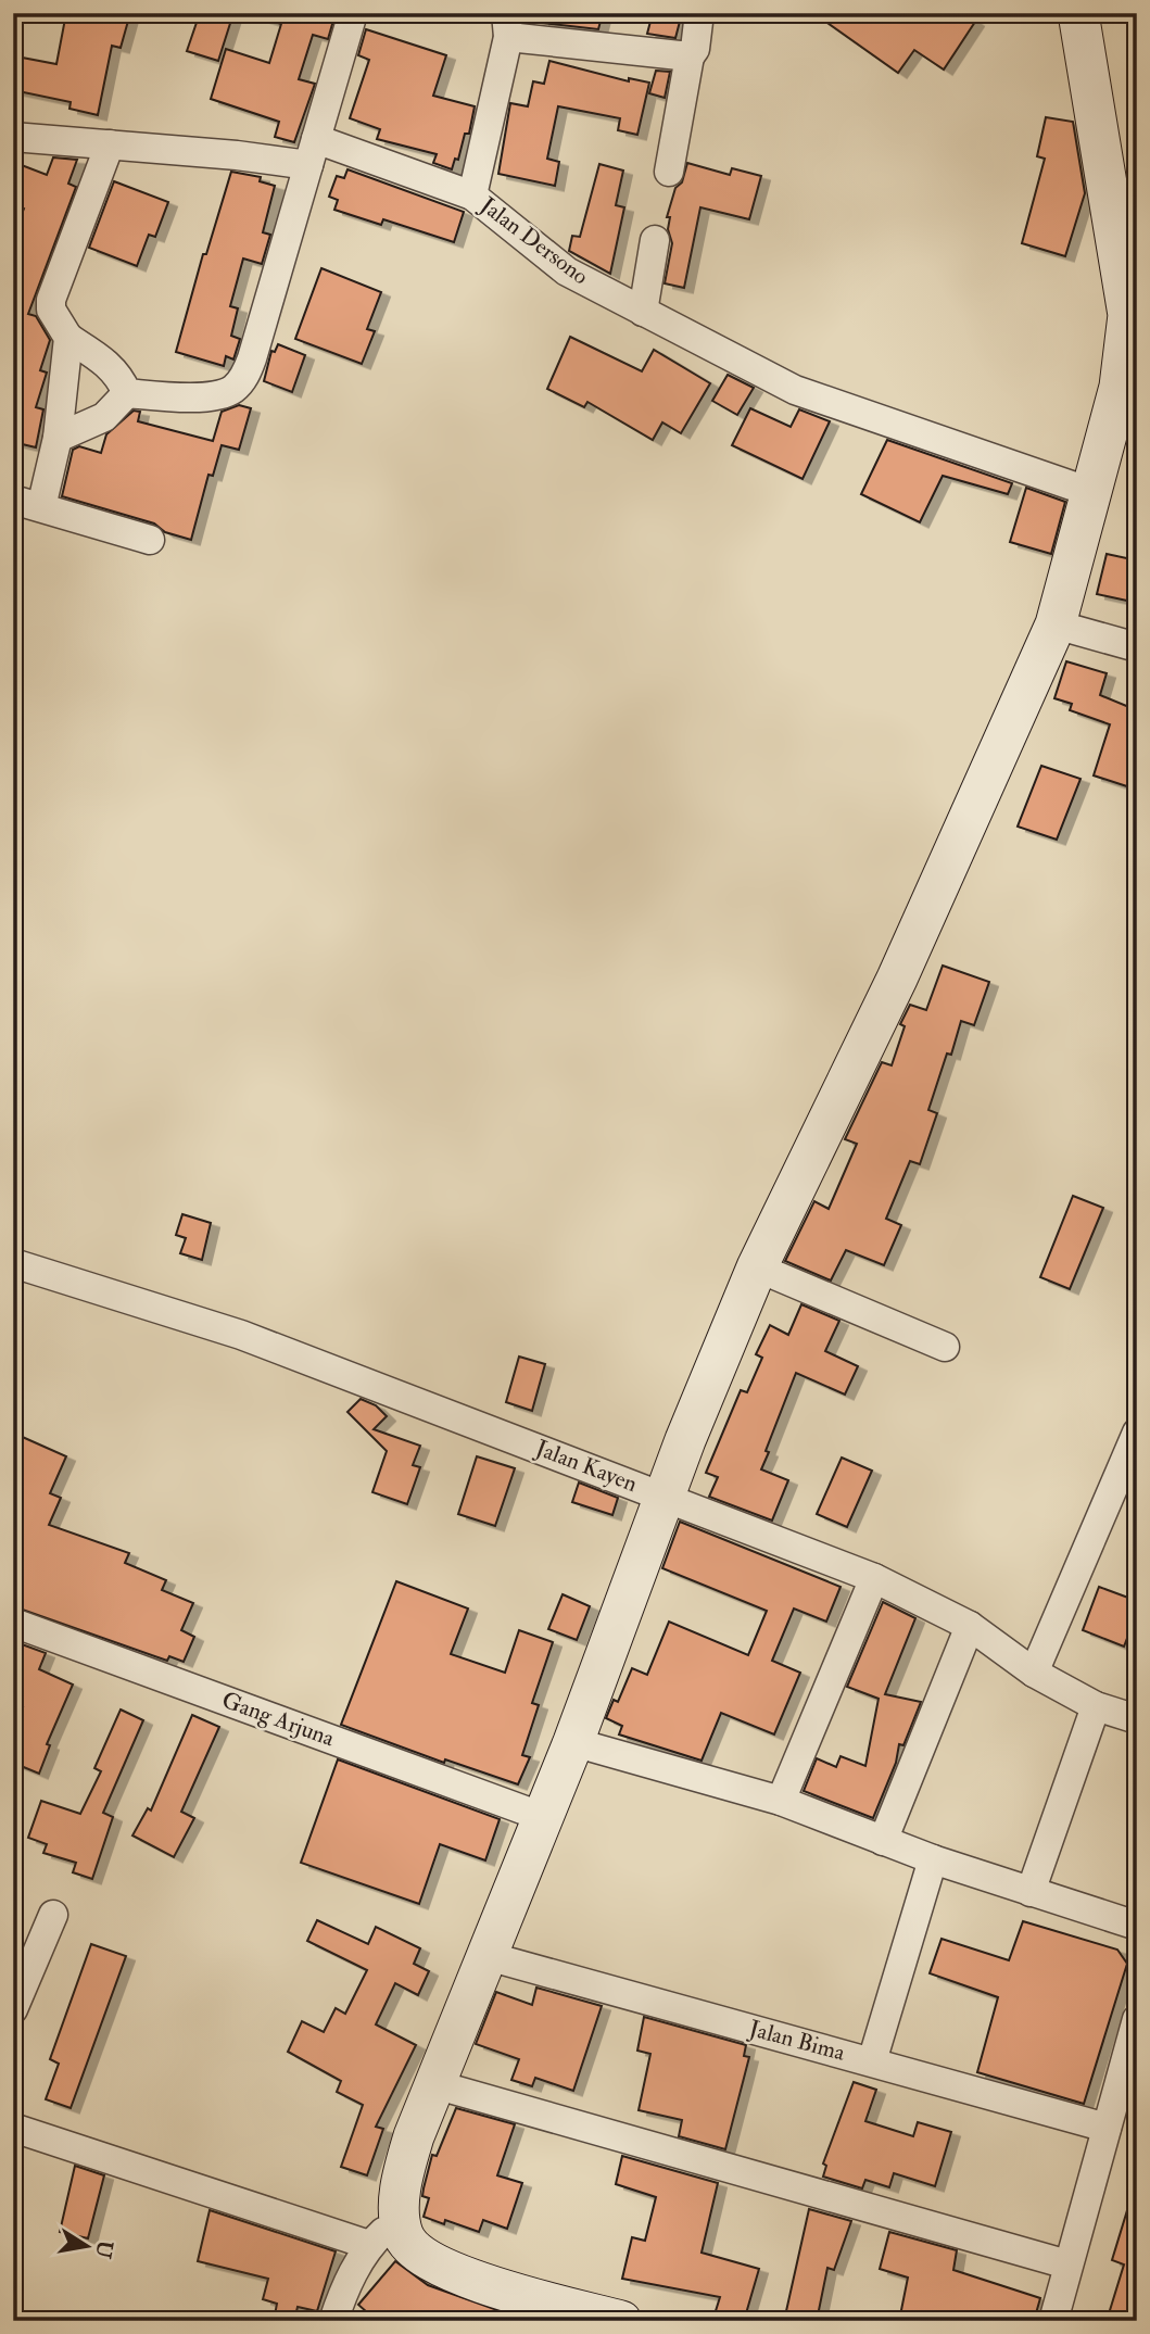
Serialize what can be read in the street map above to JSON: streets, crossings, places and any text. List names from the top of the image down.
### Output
{
  "streets": {
    "street": [
      "Jalan Dersono",
      "Jalan Kayen",
      "Gang Arjuna",
      "Jalan Bima"
    ]
  },
  "north": "right"
}
